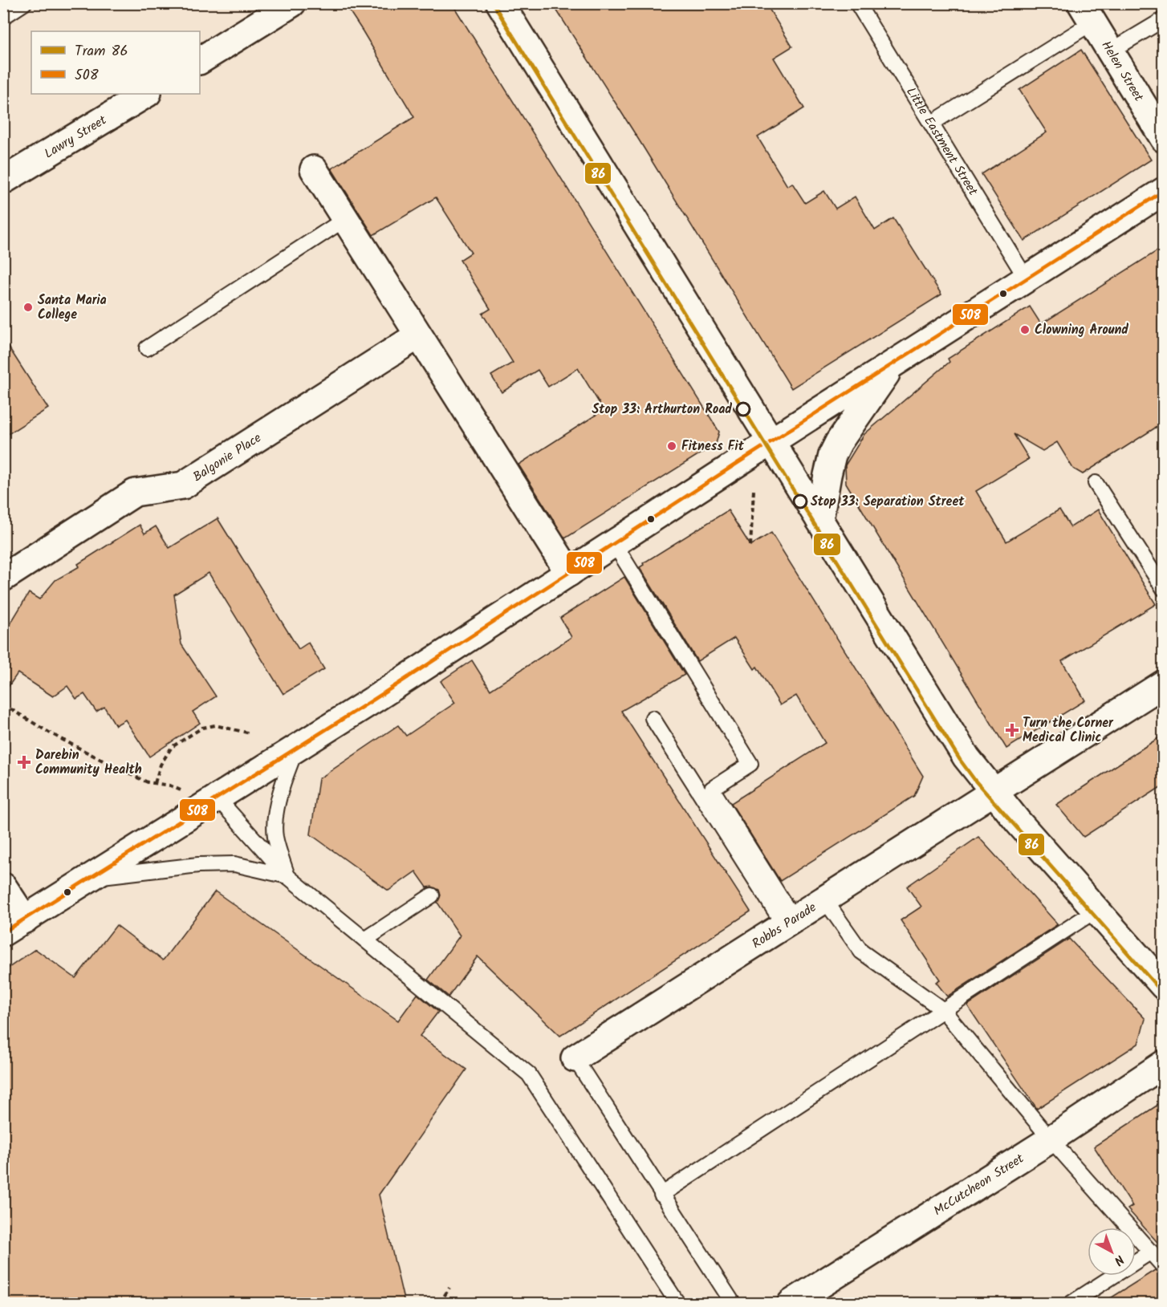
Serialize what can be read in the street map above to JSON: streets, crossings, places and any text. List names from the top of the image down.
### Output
{
  "streets": {
    "street": [
      "Helen Street",
      "Lawry Street",
      "Balgonie Place",
      "Robbs Parade",
      "McCutcheon Street"
    ],
    "lane": ["Little Eastment Street"]
  },
  "places": {
    "other": [
      "Santa Maria College",
      "Clowning Around",
      "Stop 33: Arthurton Road",
      "Fitness Fit",
      "Stop 33: Separation Street"
    ],
    "health": ["Turn the Corner Medical Clinic", "Darebin Community Health"]
  },
  "lines": ["tram line 86", "transit line 508"],
  "legend": ["Tram 86", "508"],
  "north": "bottom right"
}
